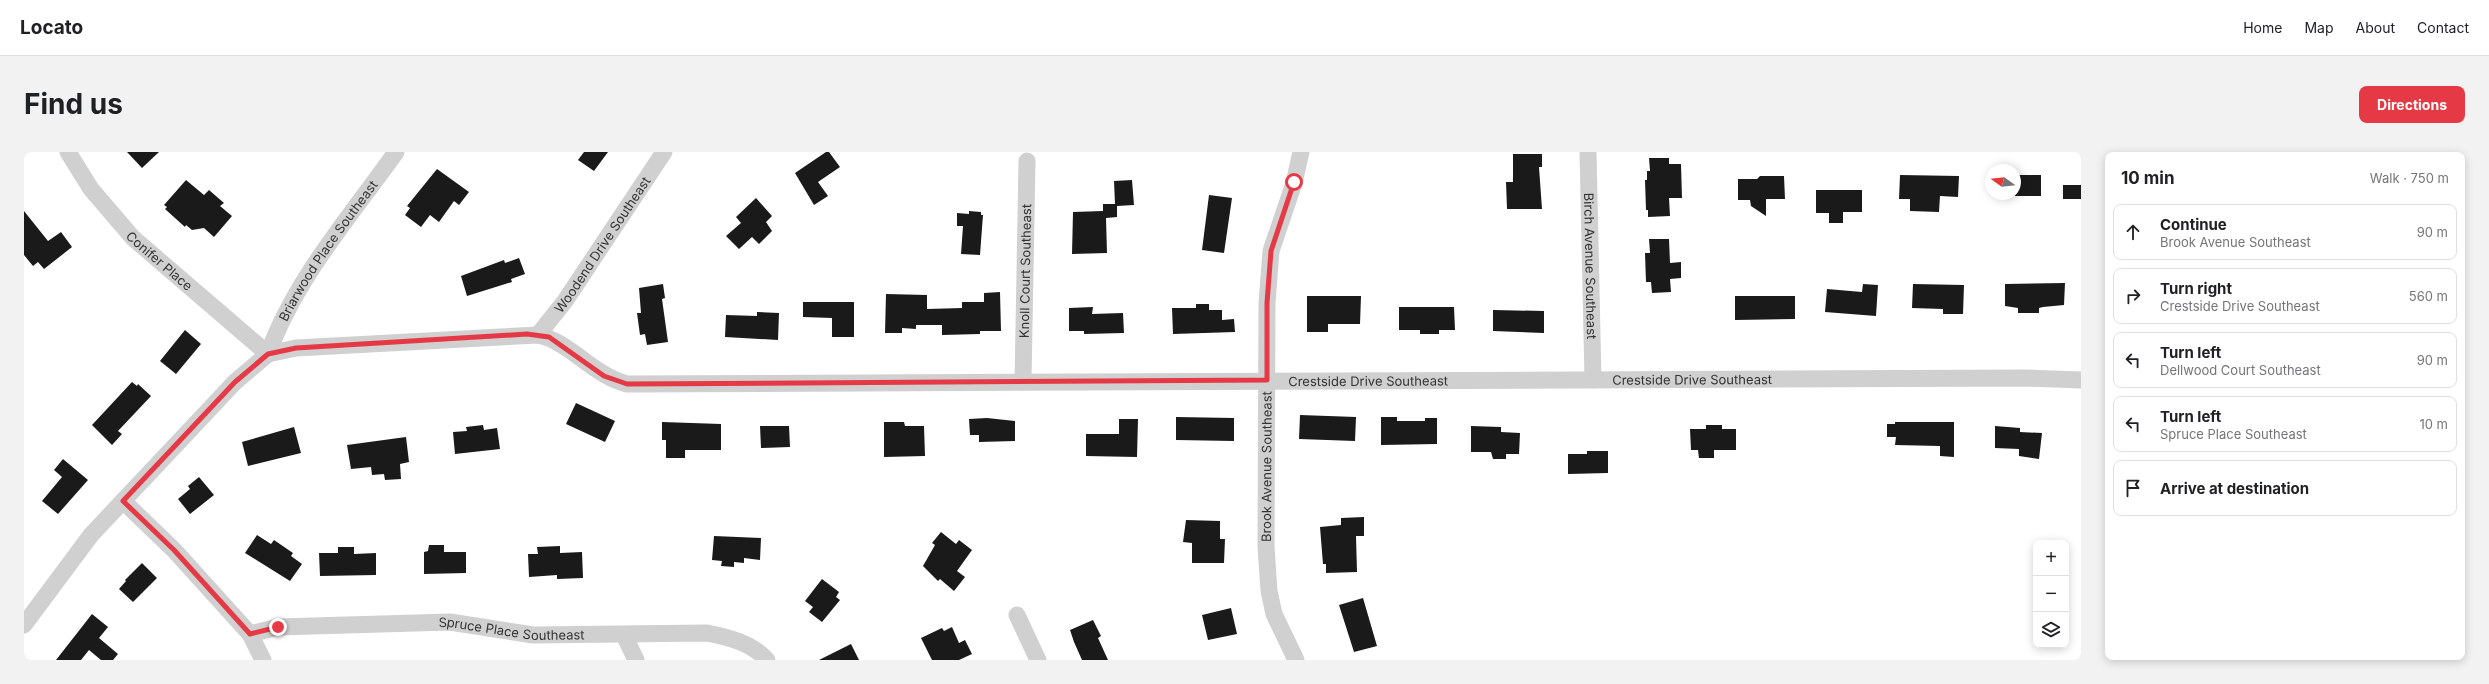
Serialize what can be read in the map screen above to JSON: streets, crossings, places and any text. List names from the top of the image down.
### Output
{
  "streets": {
    "street": [
      "Woodend Drive Southeast",
      "Briarwood Place Southeast",
      "Conifer Place",
      "Birch Avenue Southeast",
      "Knoll Court Southeast",
      "Crestside Drive Southeast",
      "Brook Avenue Southeast",
      "Spruce Place Southeast"
    ]
  },
  "crossings": [
    ["Woodend Drive Southeast", "Crestside Drive Southeast"],
    ["Briarwood Place Southeast", "Conifer Place"],
    ["Briarwood Place Southeast", "Crestside Drive Southeast"],
    ["Conifer Place", "Crestside Drive Southeast"],
    ["Birch Avenue Southeast", "Crestside Drive Southeast"],
    ["Knoll Court Southeast", "Crestside Drive Southeast"],
    ["Crestside Drive Southeast", "Brook Avenue Southeast"]
  ],
  "north": "left",
  "page": {
    "header": "Locato",
    "nav": [
      "Home",
      "Map",
      "About",
      "Contact"
    ],
    "buttons": "Directions",
    "title": "Find us",
    "heading": ["10 min", "Walk · 750 m"],
    "list": [
      ["Continue", "Brook Avenue Southeast", "90 m"],
      ["Turn right", "Crestside Drive Southeast", "560 m"],
      ["Turn left", "Dellwood Court Southeast", "90 m"],
      ["Turn left", "Spruce Place Southeast", "10 m"],
      "Arrive at destination"
    ],
    "map_buttons": ["+", "−"]
  }
}
